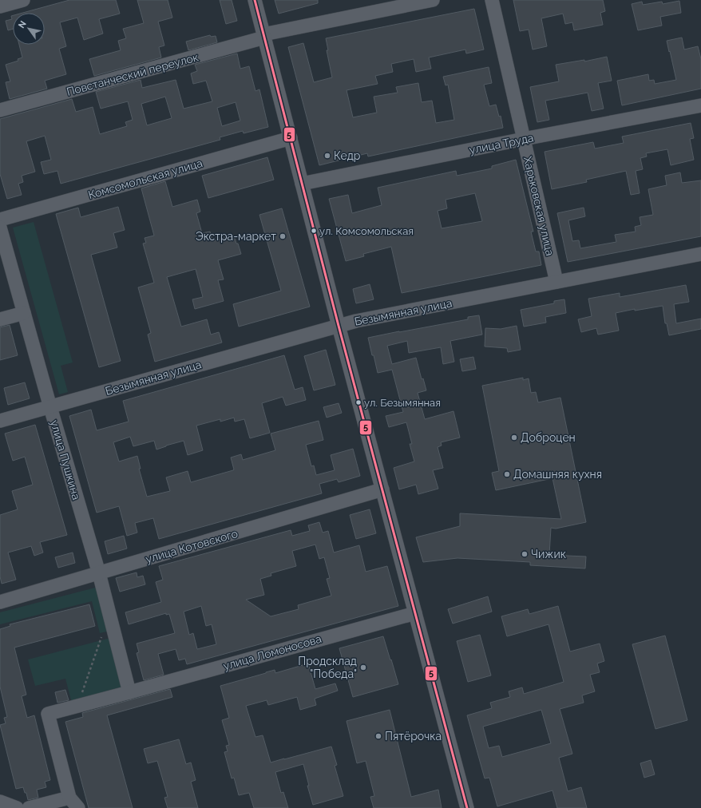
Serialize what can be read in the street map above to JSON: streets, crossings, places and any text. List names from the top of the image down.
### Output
{
  "streets": {
    "street": [
      "Повстанческий переулок",
      "улица Труда",
      "Комсомольская улица",
      "Харьковская улица",
      "Безымянная улица",
      "улица Пушкина",
      "улица Котовского",
      "улица Ломоносова"
    ]
  },
  "crossings": [
    ["улица Труда", "Харьковская улица"],
    ["Харьковская улица", "Безымянная улица"],
    ["Безымянная улица", "улица Пушкина"],
    ["улица Пушкина", "улица Котовского"],
    ["улица Пушкина", "улица Ломоносова"]
  ],
  "places": [
    "Кедр",
    "ул. Комсомольская",
    "Экстра-маркет",
    "ул. Безымянная",
    "Доброцен",
    "Домашняя кухня",
    "Чижик",
    "Продсклад \"Победа\"",
    "Пятёрочка"
  ],
  "lines": ["transit line 5"],
  "north": "top left"
}
